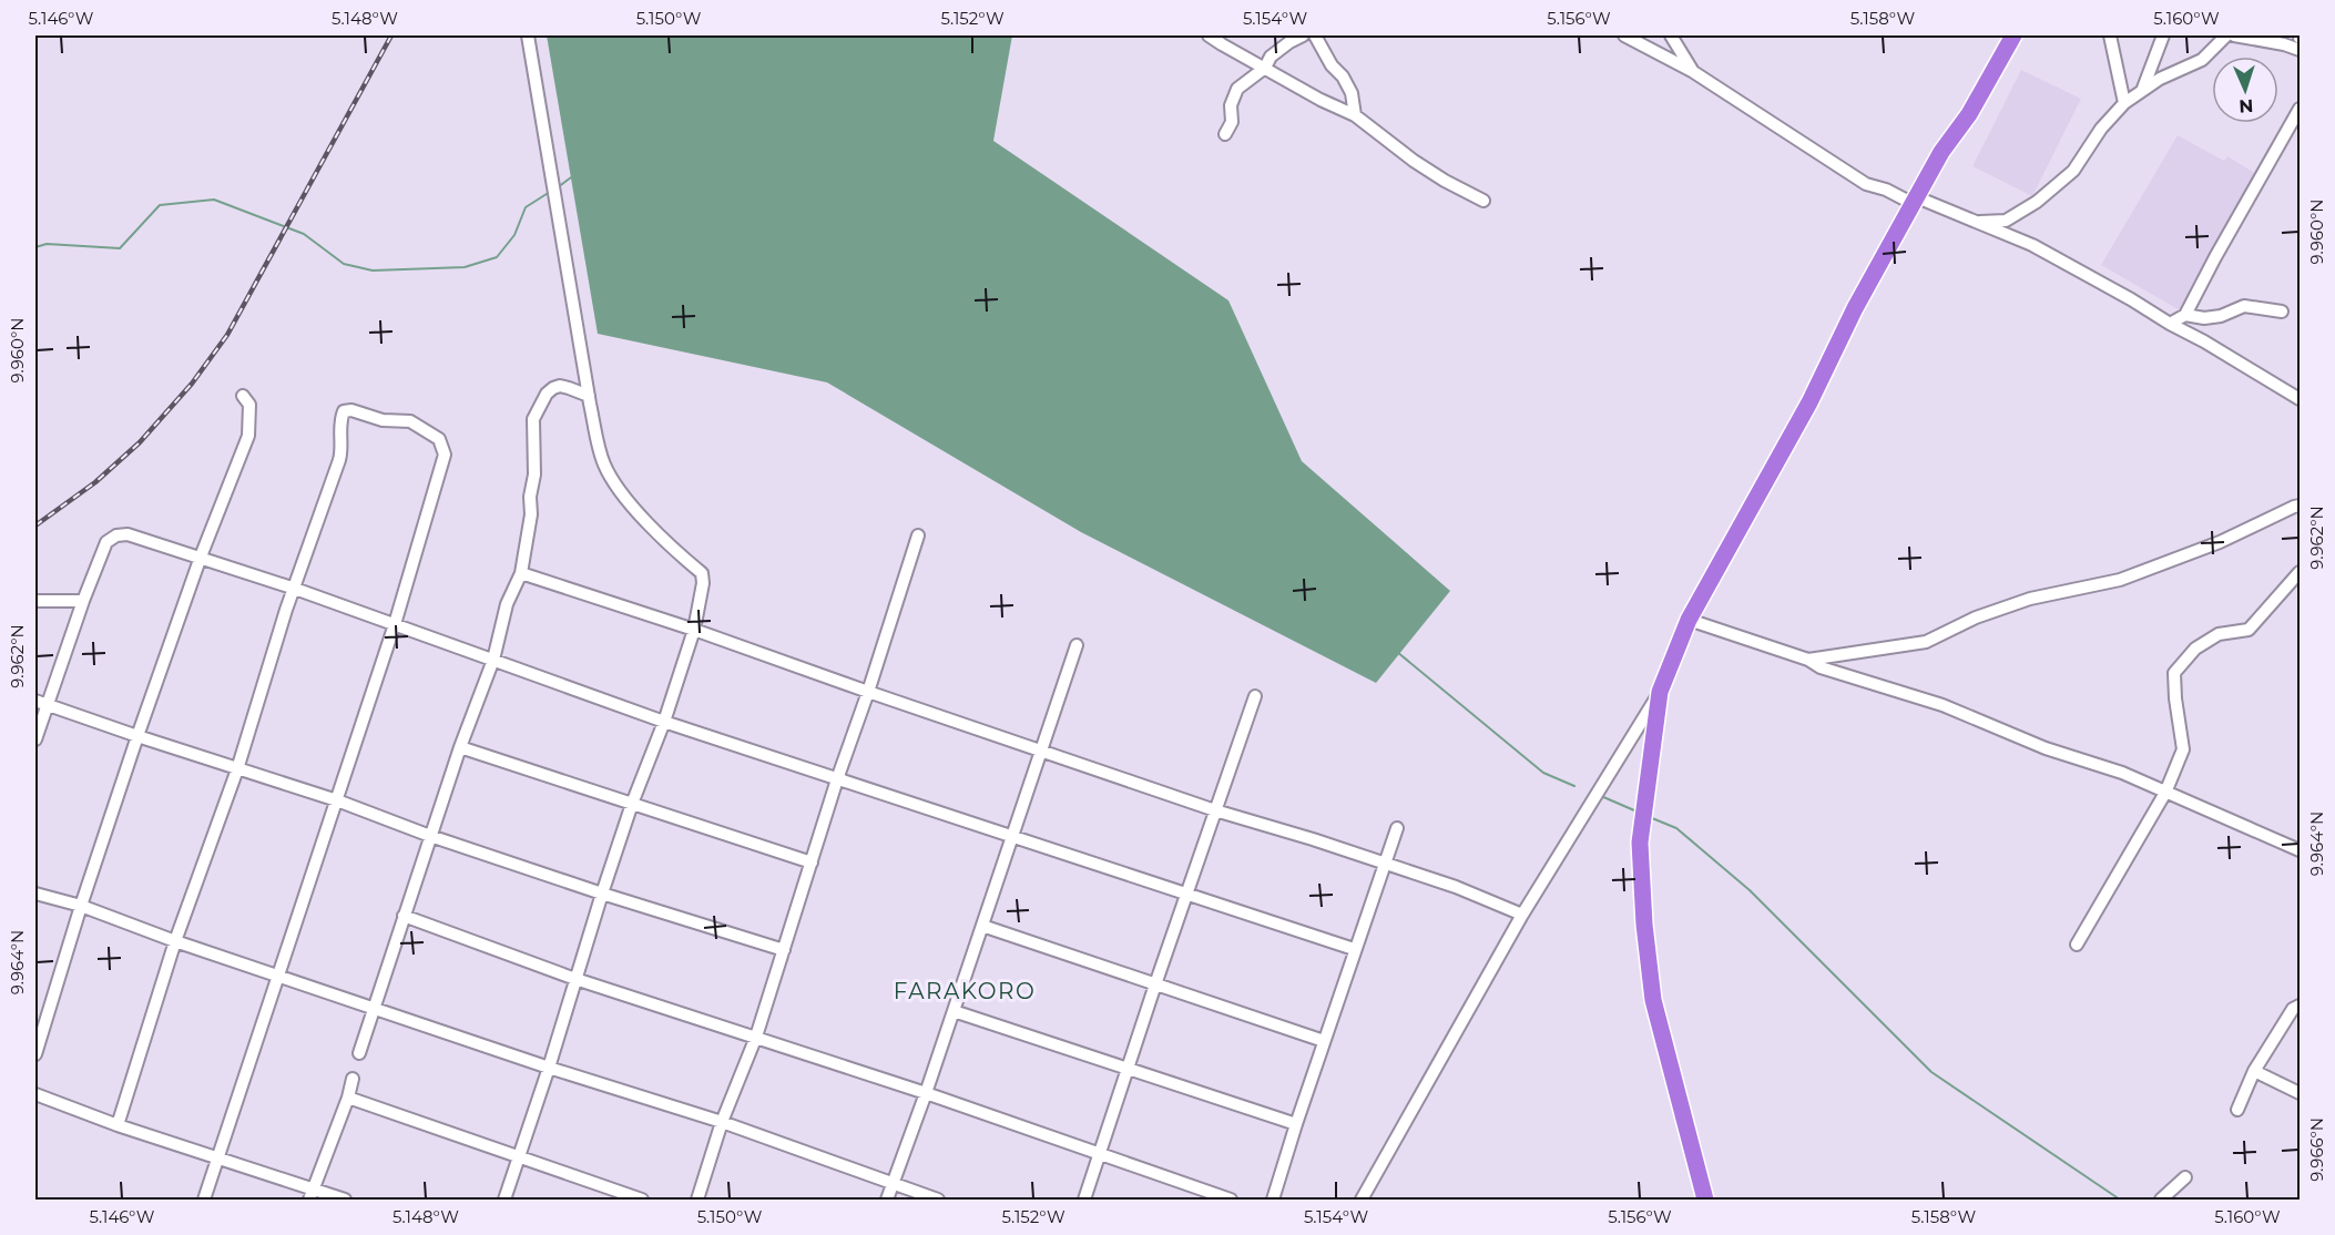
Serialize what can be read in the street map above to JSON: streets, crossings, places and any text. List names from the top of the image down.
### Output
{
  "districts": ["FARAKORO"],
  "north": "bottom",
  "coordinates": [
    "5.146°W",
    "5.148°W",
    "5.150°W",
    "5.152°W",
    "5.154°W",
    "5.156°W",
    "5.158°W",
    "5.160°W",
    "9.960°N",
    "9.962°N",
    "9.964°N",
    "9.966°N"
  ]
}
